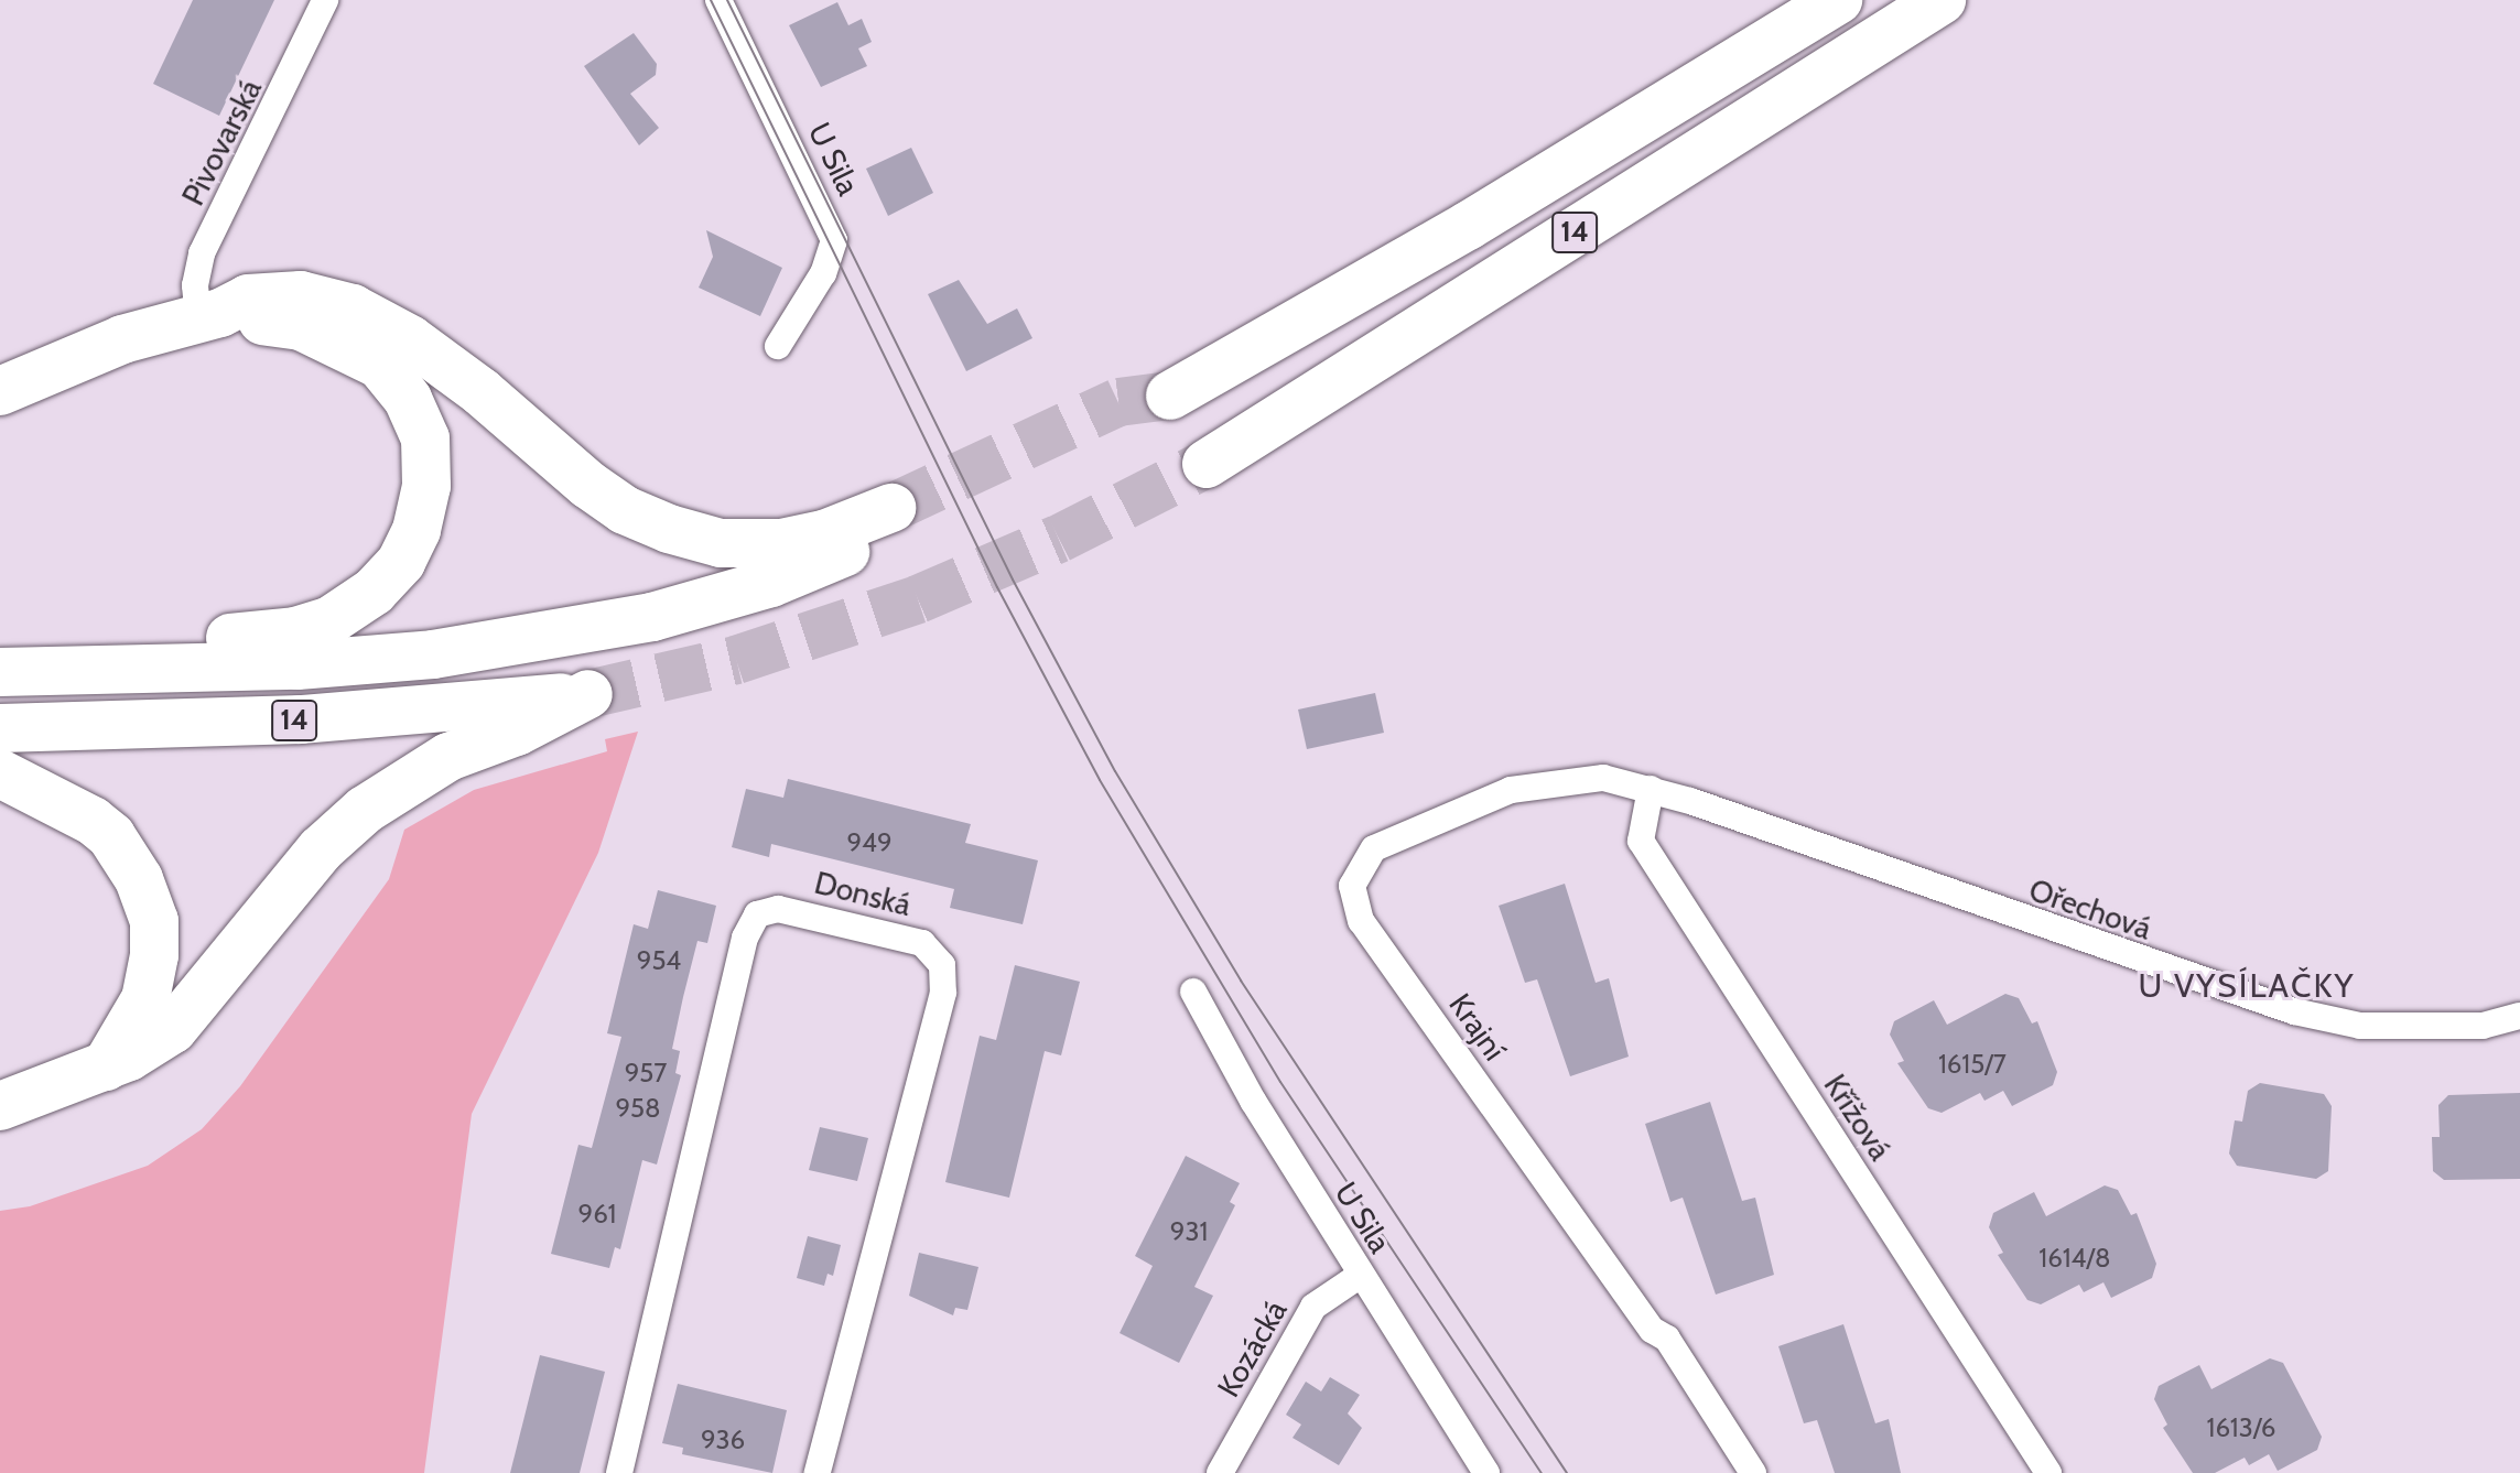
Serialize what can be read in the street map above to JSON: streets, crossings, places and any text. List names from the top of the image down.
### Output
{
  "streets": {
    "highway": ["14"],
    "street": [
      "Pivovarská",
      "U Sila",
      "Donská",
      "Ořechová",
      "Krajní",
      "Křížová",
      "Kozácká"
    ]
  },
  "crossings": [
    ["Pivovarská", "14"],
    ["U Sila", "Kozácká"],
    ["Ořechová", "Krajní"],
    ["Ořechová", "Křížová"],
    ["Krajní", "Křížová"]
  ],
  "districts": ["U VYSÍLAČKY"],
  "house_numbers": [
    "949",
    "954",
    "1615/7",
    "957",
    "958",
    "961",
    "931",
    "1614/8",
    "1613/6",
    "936"
  ]
}
